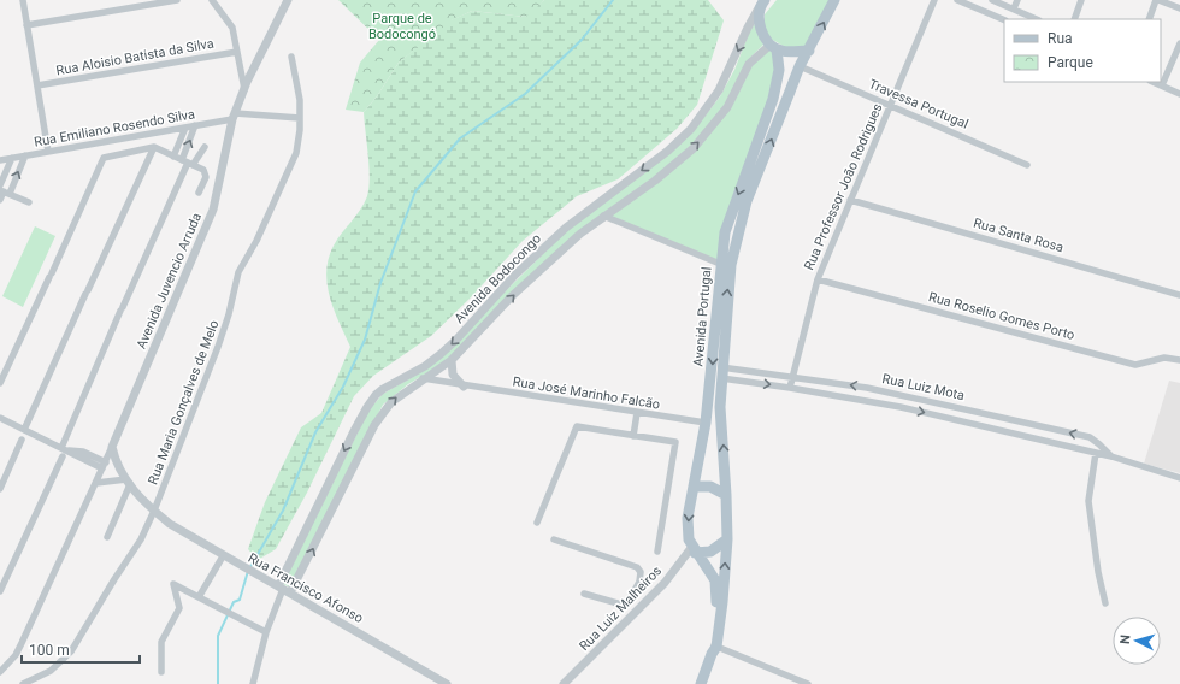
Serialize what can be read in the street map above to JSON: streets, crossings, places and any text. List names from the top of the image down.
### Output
{
  "streets": {
    "main road": ["Avenida Portugal"],
    "street": [
      "Rua Aloisio Batista da Silva",
      "Travessa Portugal",
      "Rua Emiliano Rosendo Silva",
      "Rua Professor João Rodrigues",
      "Rua Santa Rosa",
      "Avenida Bodocongo",
      "Avenida Juvencio Arruda",
      "Rua Roselio Gomes Porto",
      "Rua Luiz Mota",
      "Rua José Marinho Falcão",
      "Rua Maria Gonçalves de Melo",
      "Rua Francisco Afonso",
      "Rua Luiz Malheiros"
    ]
  },
  "crossings": [
    ["Travessa Portugal", "Rua Professor João Rodrigues"],
    ["Travessa Portugal", "Avenida Portugal"],
    ["Rua Emiliano Rosendo Silva", "Avenida Juvencio Arruda"],
    ["Rua Emiliano Rosendo Silva", "Rua Maria Gonçalves de Melo"],
    ["Rua Professor João Rodrigues", "Rua Santa Rosa"],
    ["Rua Professor João Rodrigues", "Rua Roselio Gomes Porto"],
    ["Rua Professor João Rodrigues", "Rua Luiz Mota"],
    ["Avenida Bodocongo", "Avenida Portugal"],
    ["Avenida Bodocongo", "Rua José Marinho Falcão"],
    ["Avenida Bodocongo", "Rua Francisco Afonso"],
    ["Avenida Juvencio Arruda", "Rua Francisco Afonso"],
    ["Avenida Portugal", "Rua Luiz Mota"],
    ["Avenida Portugal", "Rua José Marinho Falcão"],
    ["Avenida Portugal", "Rua Luiz Malheiros"],
    ["Rua Maria Gonçalves de Melo", "Rua Francisco Afonso"]
  ],
  "parks": ["Parque de Bodocongó"],
  "legend": ["Rua", "Parque"],
  "scale_bar": "100 m",
  "north": "left"
}
